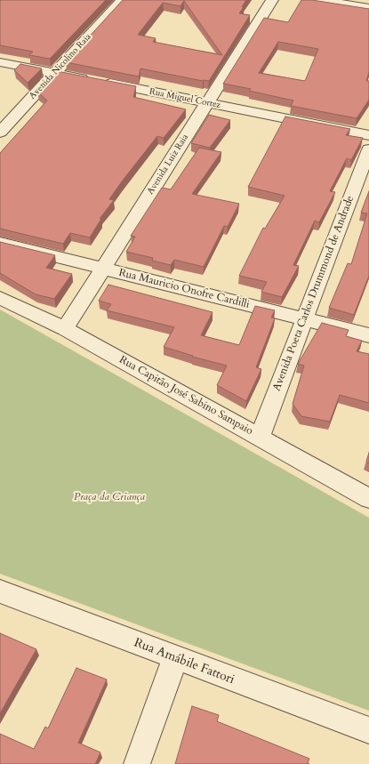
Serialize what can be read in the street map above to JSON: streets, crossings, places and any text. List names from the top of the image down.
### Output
{
  "streets": {
    "street": [
      "Avenida Nicolino Raia",
      "Rua Miguel Cortez",
      "Avenida Luiz Raia",
      "Rua Mauricio Onofre Cardilli",
      "Avenida Poeta Carlos Drummond de Andrade",
      "Rua Capitão José Sabino Sampaio",
      "Rua Amábile Fattori"
    ]
  },
  "crossings": [
    ["Avenida Nicolino Raia", "Rua Miguel Cortez"],
    ["Rua Miguel Cortez", "Avenida Luiz Raia"],
    ["Avenida Luiz Raia", "Rua Mauricio Onofre Cardilli"],
    ["Avenida Luiz Raia", "Rua Capitão José Sabino Sampaio"],
    ["Rua Mauricio Onofre Cardilli", "Avenida Poeta Carlos Drummond de Andrade"],
    ["Avenida Poeta Carlos Drummond de Andrade", "Rua Capitão José Sabino Sampaio"]
  ],
  "parks": ["Praça da Criança"]
}
